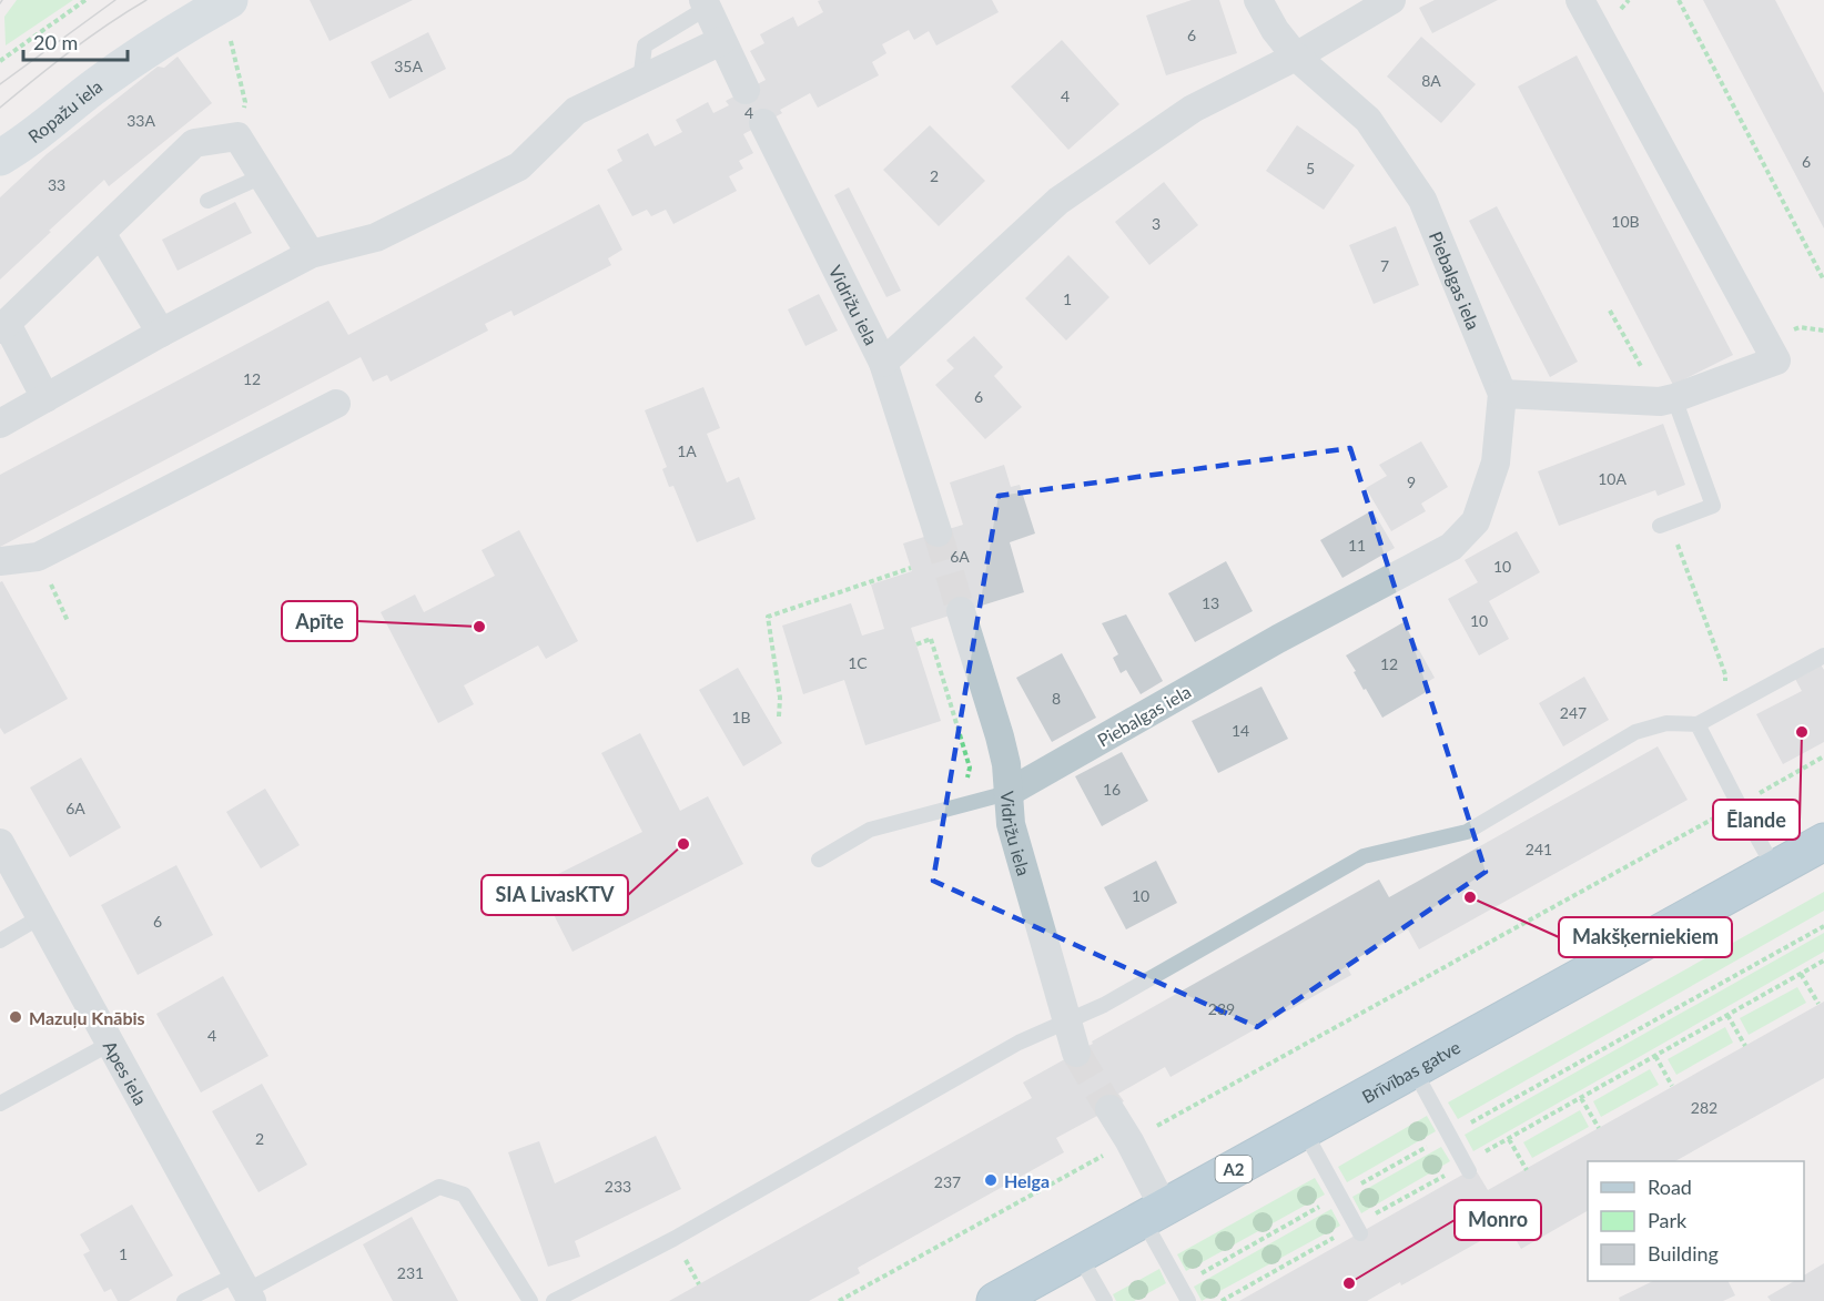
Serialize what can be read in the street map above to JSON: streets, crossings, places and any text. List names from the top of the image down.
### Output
{
  "streets": {
    "highway": ["Brīvības gatve", "A2"],
    "street": [
      "Ropažu iela",
      "Piebalgas iela",
      "Vidrižu iela",
      "Apes iela"
    ]
  },
  "crossings": [
    ["Piebalgas iela", "Vidrižu iela"]
  ],
  "places": [
    "Apīte",
    "Ēlande",
    "SIA LivasKTV",
    "Makšķerniekiem",
    "Mazuļu Knābis",
    "Helga",
    "Monro"
  ],
  "house_numbers": [
    "6",
    "35A",
    "8A",
    "4",
    "4",
    "33A",
    "6",
    "5",
    "2",
    "33",
    "10B",
    "3",
    "7",
    "1",
    "12",
    "6",
    "1A",
    "10A",
    "9",
    "11",
    "6A",
    "10",
    "13",
    "10",
    "1C",
    "12",
    "8",
    "247",
    "1B",
    "14",
    "16",
    "6A",
    "241",
    "10",
    "6",
    "239",
    "4",
    "282",
    "2",
    "237",
    "233",
    "1",
    "231"
  ],
  "legend": ["Road", "Park", "Building"],
  "scale_bar": "20 m"
}
